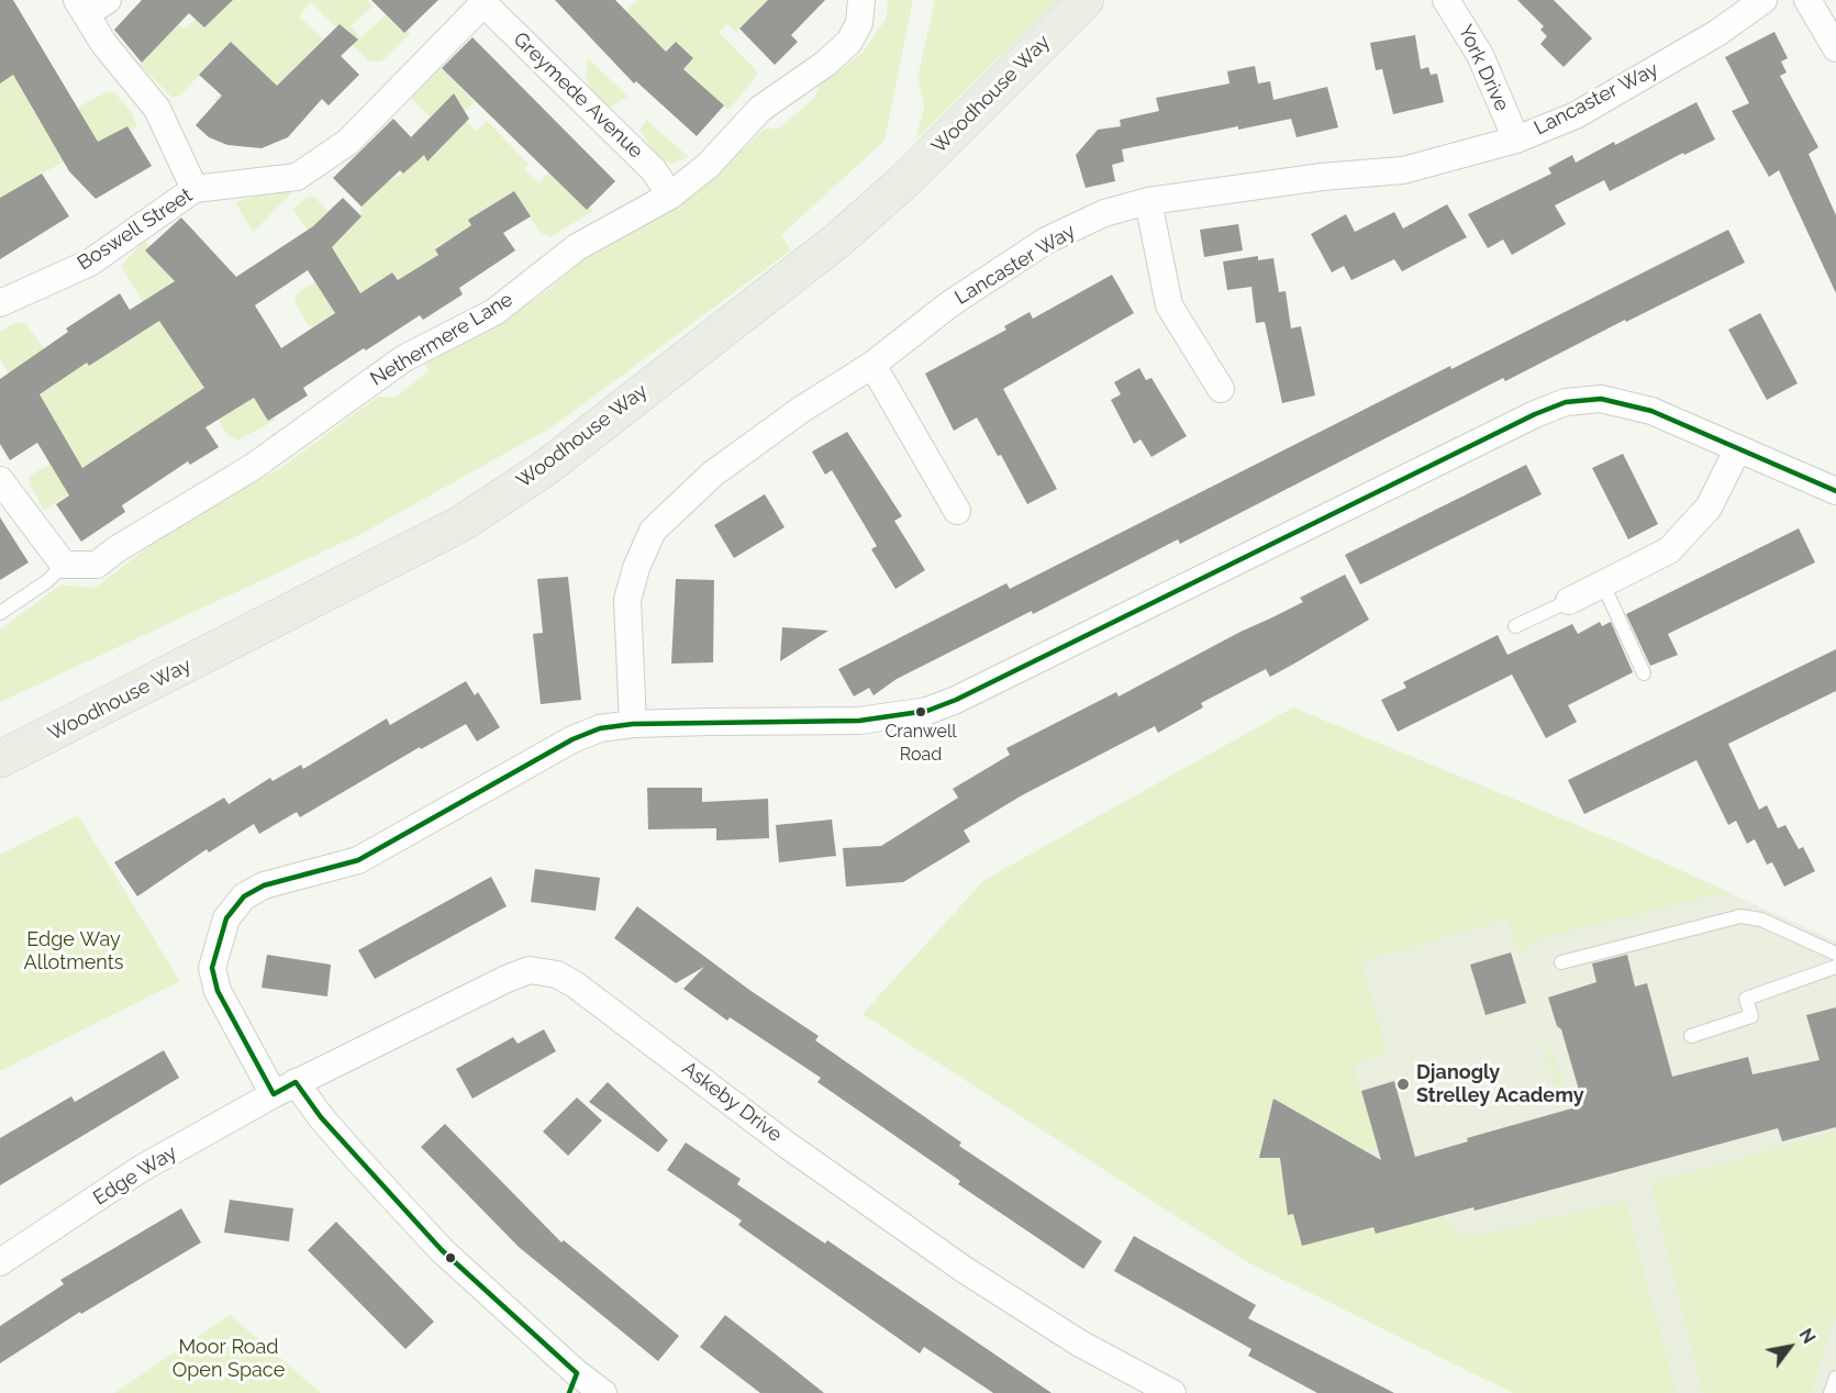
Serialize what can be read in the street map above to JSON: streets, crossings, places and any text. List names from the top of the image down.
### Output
{
  "streets": {
    "main road": ["Woodhouse Way"],
    "street": [
      "York Drive",
      "Greymede Avenue",
      "Lancaster Way",
      "Boswell Street",
      "Nethermere Lane",
      "Askeby Drive",
      "Edge Way"
    ]
  },
  "crossings": [
    ["York Drive", "Lancaster Way"],
    ["Greymede Avenue", "Boswell Street"],
    ["Greymede Avenue", "Nethermere Lane"],
    ["Askeby Drive", "Edge Way"]
  ],
  "parks": ["Edge Way Allotments", "Moor Road Open Space"],
  "places": ["Cranwell Road", "Djanogly Strelley Academy"],
  "north": "top right"
}
